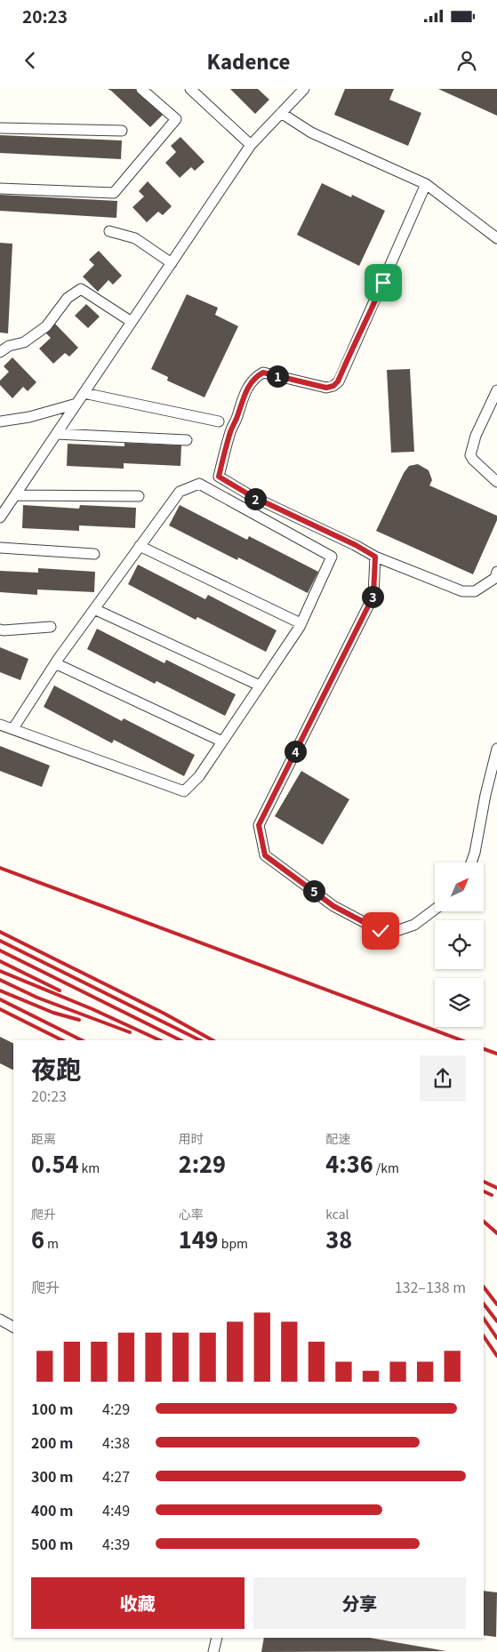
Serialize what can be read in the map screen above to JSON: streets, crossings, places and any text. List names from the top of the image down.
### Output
{
  "north": "top right",
  "page": {
    "status": "20:23",
    "header": "Kadence",
    "pins": [
      "1",
      "2",
      "3",
      "4",
      "5"
    ],
    "heading": ["夜跑", "20:23"],
    "stats": [
      ["距离", "0.54 km"],
      ["用时", "2:29"],
      ["配速", "4:36 /km"],
      ["爬升", "6 m"],
      ["心率", "149 bpm"],
      ["kcal", "38"]
    ],
    "chart": ["爬升", "132–138 m"],
    "list": [
      {
        "name": "100 m",
        "note": "4:29"
      },
      {
        "name": "200 m",
        "note": "4:38"
      },
      {
        "name": "300 m",
        "note": "4:27"
      },
      {
        "name": "400 m",
        "note": "4:49"
      },
      {
        "name": "500 m",
        "note": "4:39"
      }
    ],
    "buttons": ["收藏", "分享"]
  }
}
